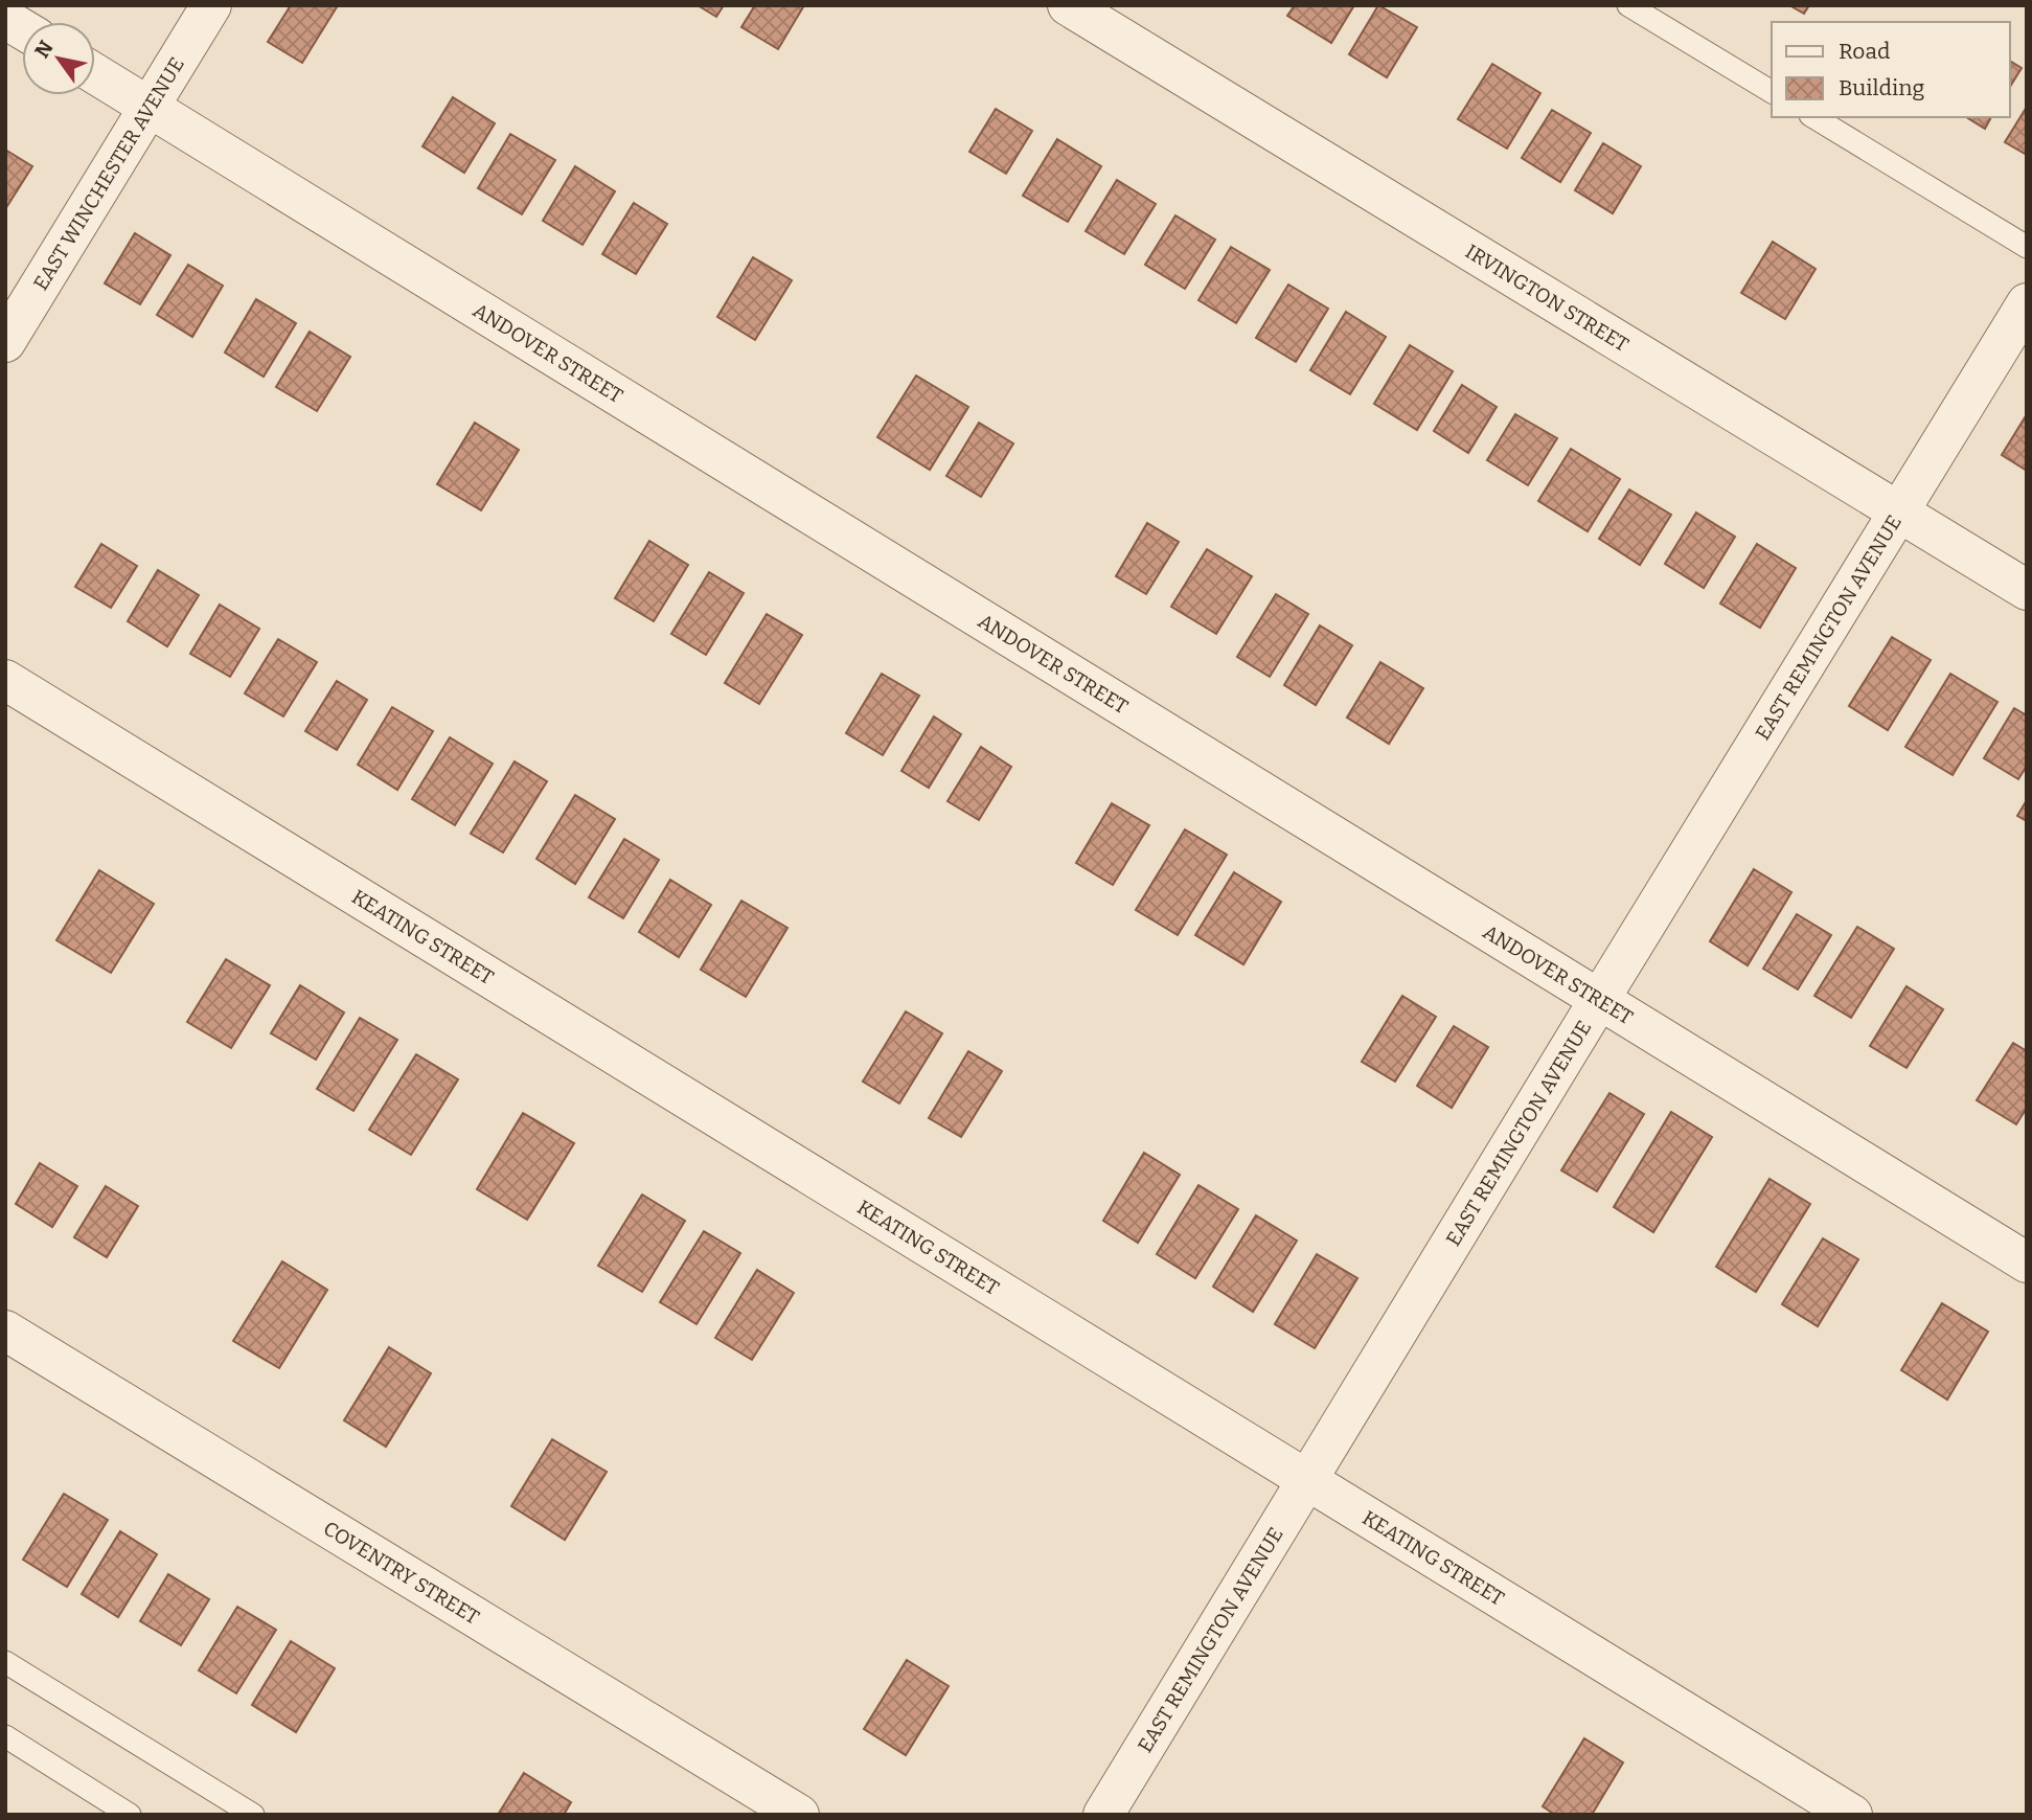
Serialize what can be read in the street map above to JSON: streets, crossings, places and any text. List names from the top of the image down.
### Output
{
  "streets": {
    "street": [
      "EAST WINCHESTER AVENUE",
      "IRVINGTON STREET",
      "ANDOVER STREET",
      "EAST REMINGTON AVENUE",
      "KEATING STREET",
      "COVENTRY STREET"
    ]
  },
  "crossings": [
    ["EAST WINCHESTER AVENUE", "ANDOVER STREET"],
    ["IRVINGTON STREET", "EAST REMINGTON AVENUE"],
    ["ANDOVER STREET", "EAST REMINGTON AVENUE"],
    ["EAST REMINGTON AVENUE", "KEATING STREET"]
  ],
  "legend": ["Road", "Building"],
  "north": "top left"
}
